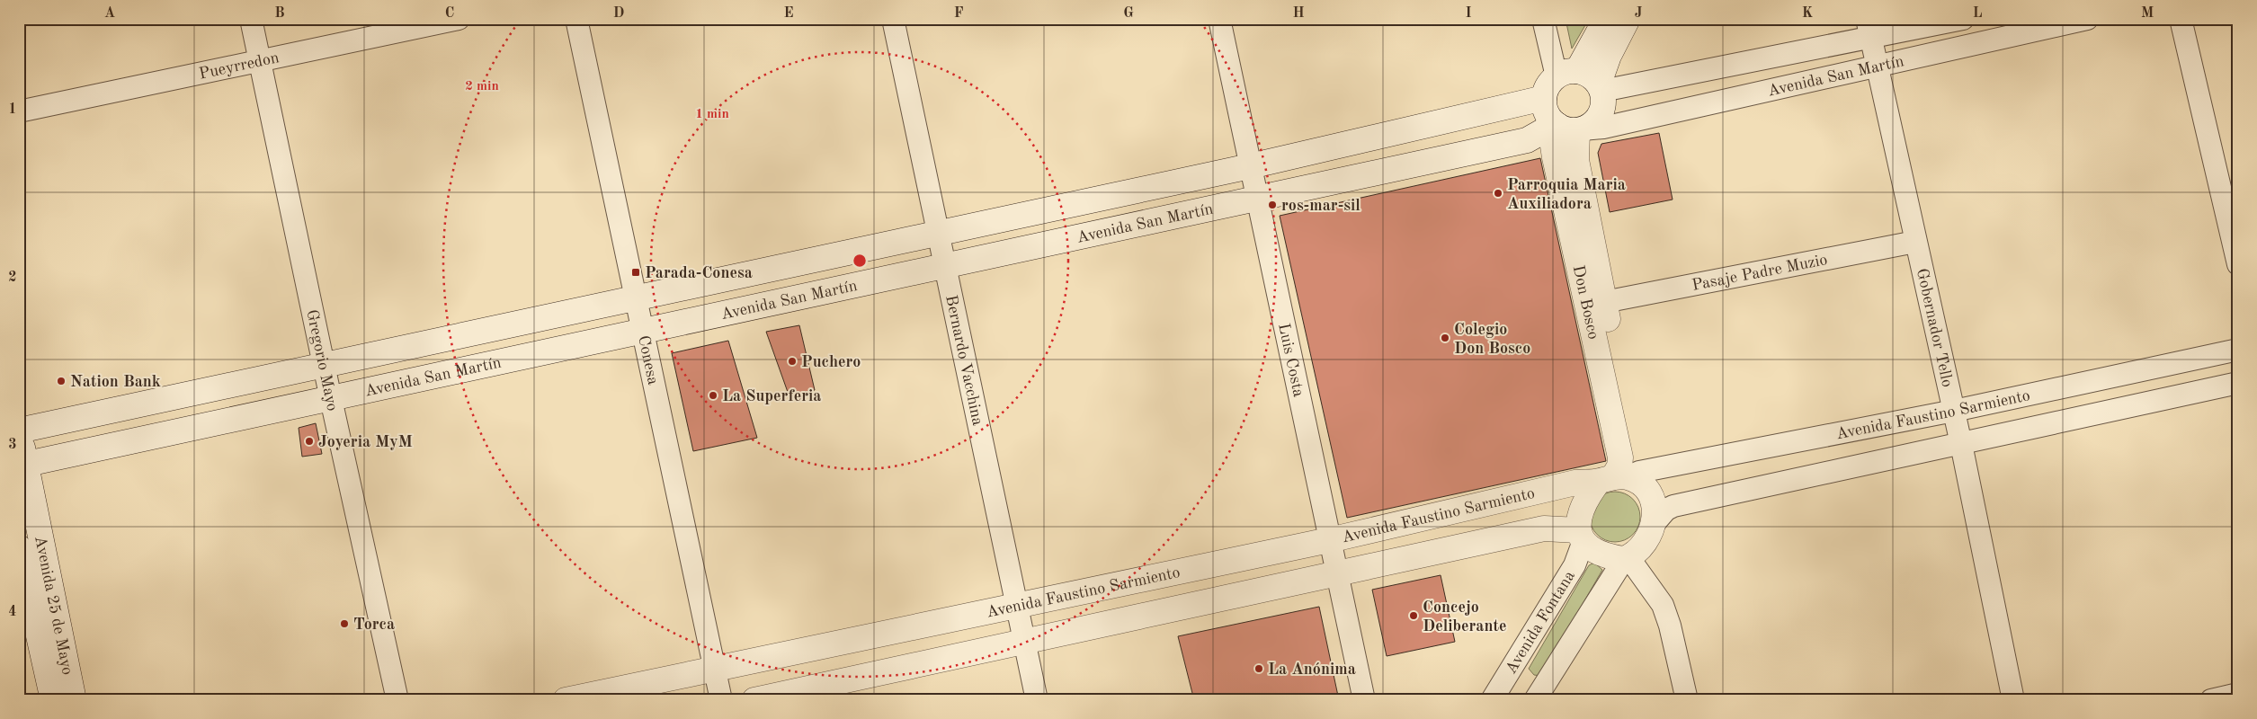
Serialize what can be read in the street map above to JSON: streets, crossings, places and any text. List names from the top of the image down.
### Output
{
  "streets": {
    "main road": [
      "Avenida San Martín",
      "Don Bosco",
      "Avenida Faustino Sarmiento",
      "Avenida 25 de Mayo"
    ],
    "street": [
      "Pueyrredon",
      "Pasaje Padre Muzio",
      "Gobernador Tello",
      "Gregorio Mayo",
      "Conesa",
      "Bernardo Vacchina",
      "Luis Costa",
      "Avenida Fontana"
    ]
  },
  "crossings": [
    ["Pueyrredon", "Gregorio Mayo"],
    ["Avenida San Martín", "Don Bosco"],
    ["Avenida San Martín", "Gobernador Tello"],
    ["Avenida San Martín", "Gregorio Mayo"],
    ["Avenida San Martín", "Conesa"],
    ["Avenida San Martín", "Bernardo Vacchina"],
    ["Avenida San Martín", "Luis Costa"],
    ["Avenida San Martín", "Avenida 25 de Mayo"],
    ["Pasaje Padre Muzio", "Don Bosco"],
    ["Pasaje Padre Muzio", "Gobernador Tello"],
    ["Don Bosco", "Avenida Faustino Sarmiento"],
    ["Don Bosco", "Avenida Fontana"],
    ["Gobernador Tello", "Avenida Faustino Sarmiento"],
    ["Conesa", "Avenida Faustino Sarmiento"],
    ["Bernardo Vacchina", "Avenida Faustino Sarmiento"],
    ["Luis Costa", "Avenida Faustino Sarmiento"],
    ["Avenida Faustino Sarmiento", "Avenida Fontana"]
  ],
  "places": {
    "other": [
      "Parroquia Maria Auxiliadora",
      "ros-mar-sil",
      "Colegio Don Bosco",
      "Puchero",
      "Nation Bank",
      "La Superferia",
      "Joyeria MyM",
      "Concejo Deliberante",
      "Torca",
      "La Anónima"
    ],
    "transit": ["Parada-Conesa"]
  },
  "grid": {
    "columns": [
      "A",
      "B",
      "C",
      "D",
      "E",
      "F",
      "G",
      "H",
      "I",
      "J",
      "K",
      "L",
      "M"
    ],
    "rows": [
      "1",
      "2",
      "3",
      "4"
    ]
  },
  "rings": ["2 min", "1 min"]
}
